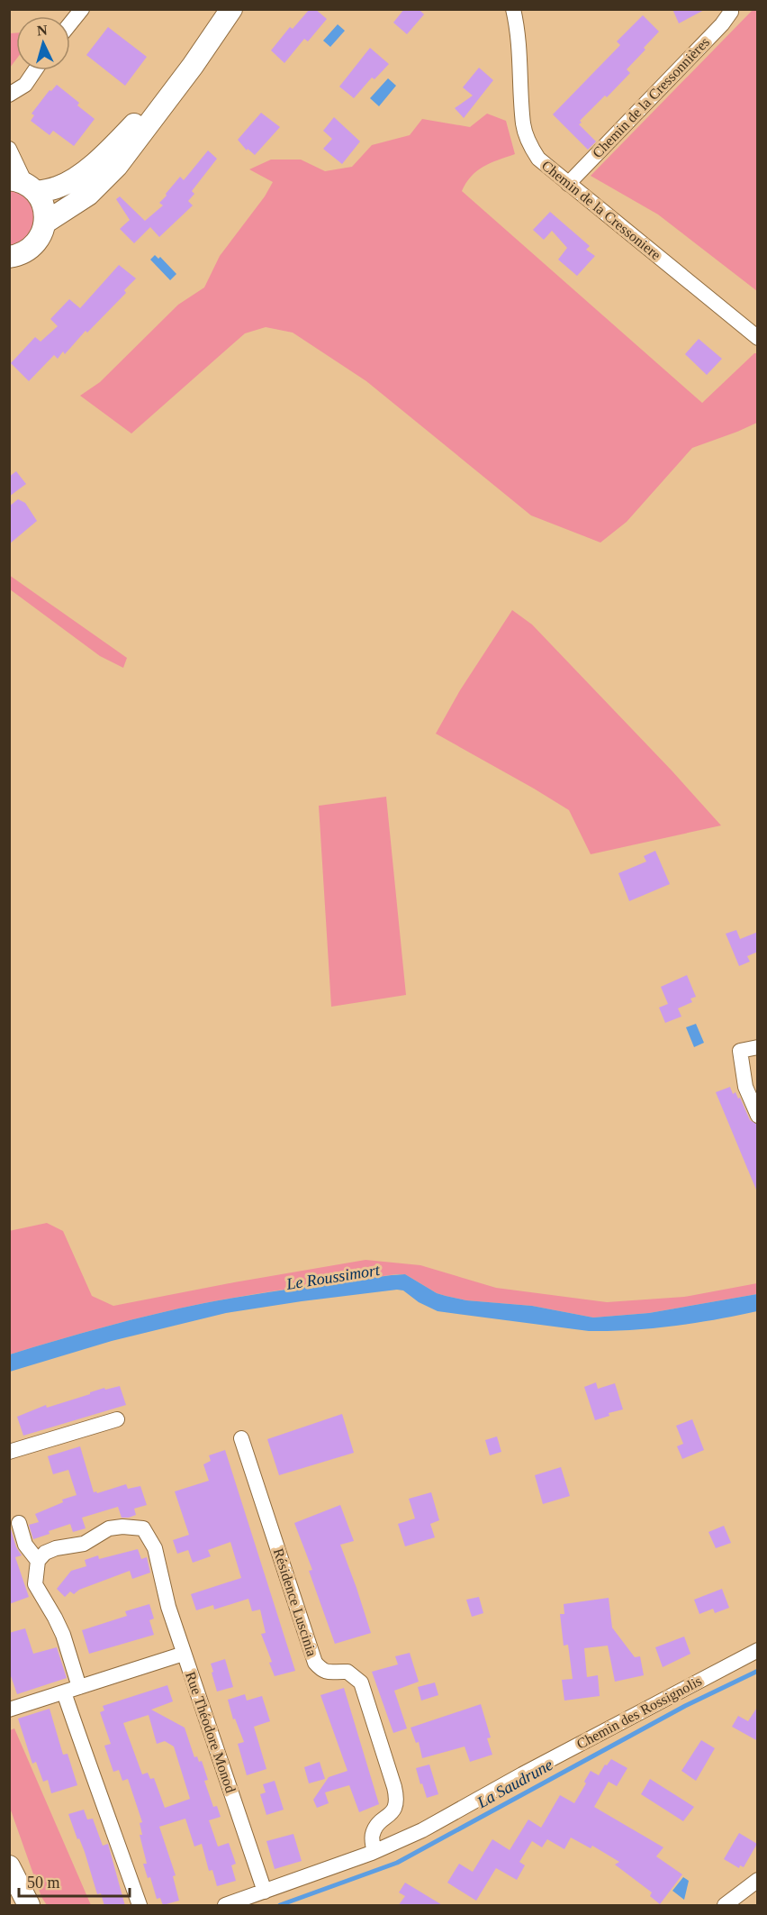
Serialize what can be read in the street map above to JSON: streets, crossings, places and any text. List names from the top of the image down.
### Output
{
  "streets": {
    "street": [
      "Chemin de la Cressonnières",
      "Chemin de la Cressoniere",
      "Résidence Luscinia",
      "Chemin des Rossignolis",
      "Rue Théodore Monod"
    ]
  },
  "crossings": [
    ["Chemin de la Cressonnières", "Chemin de la Cressoniere"],
    ["Résidence Luscinia", "Chemin des Rossignolis"],
    ["Chemin des Rossignolis", "Rue Théodore Monod"]
  ],
  "water": ["Le Roussimort", "La Saudrune"],
  "scale_bar": "50 m",
  "north": "top"
}
